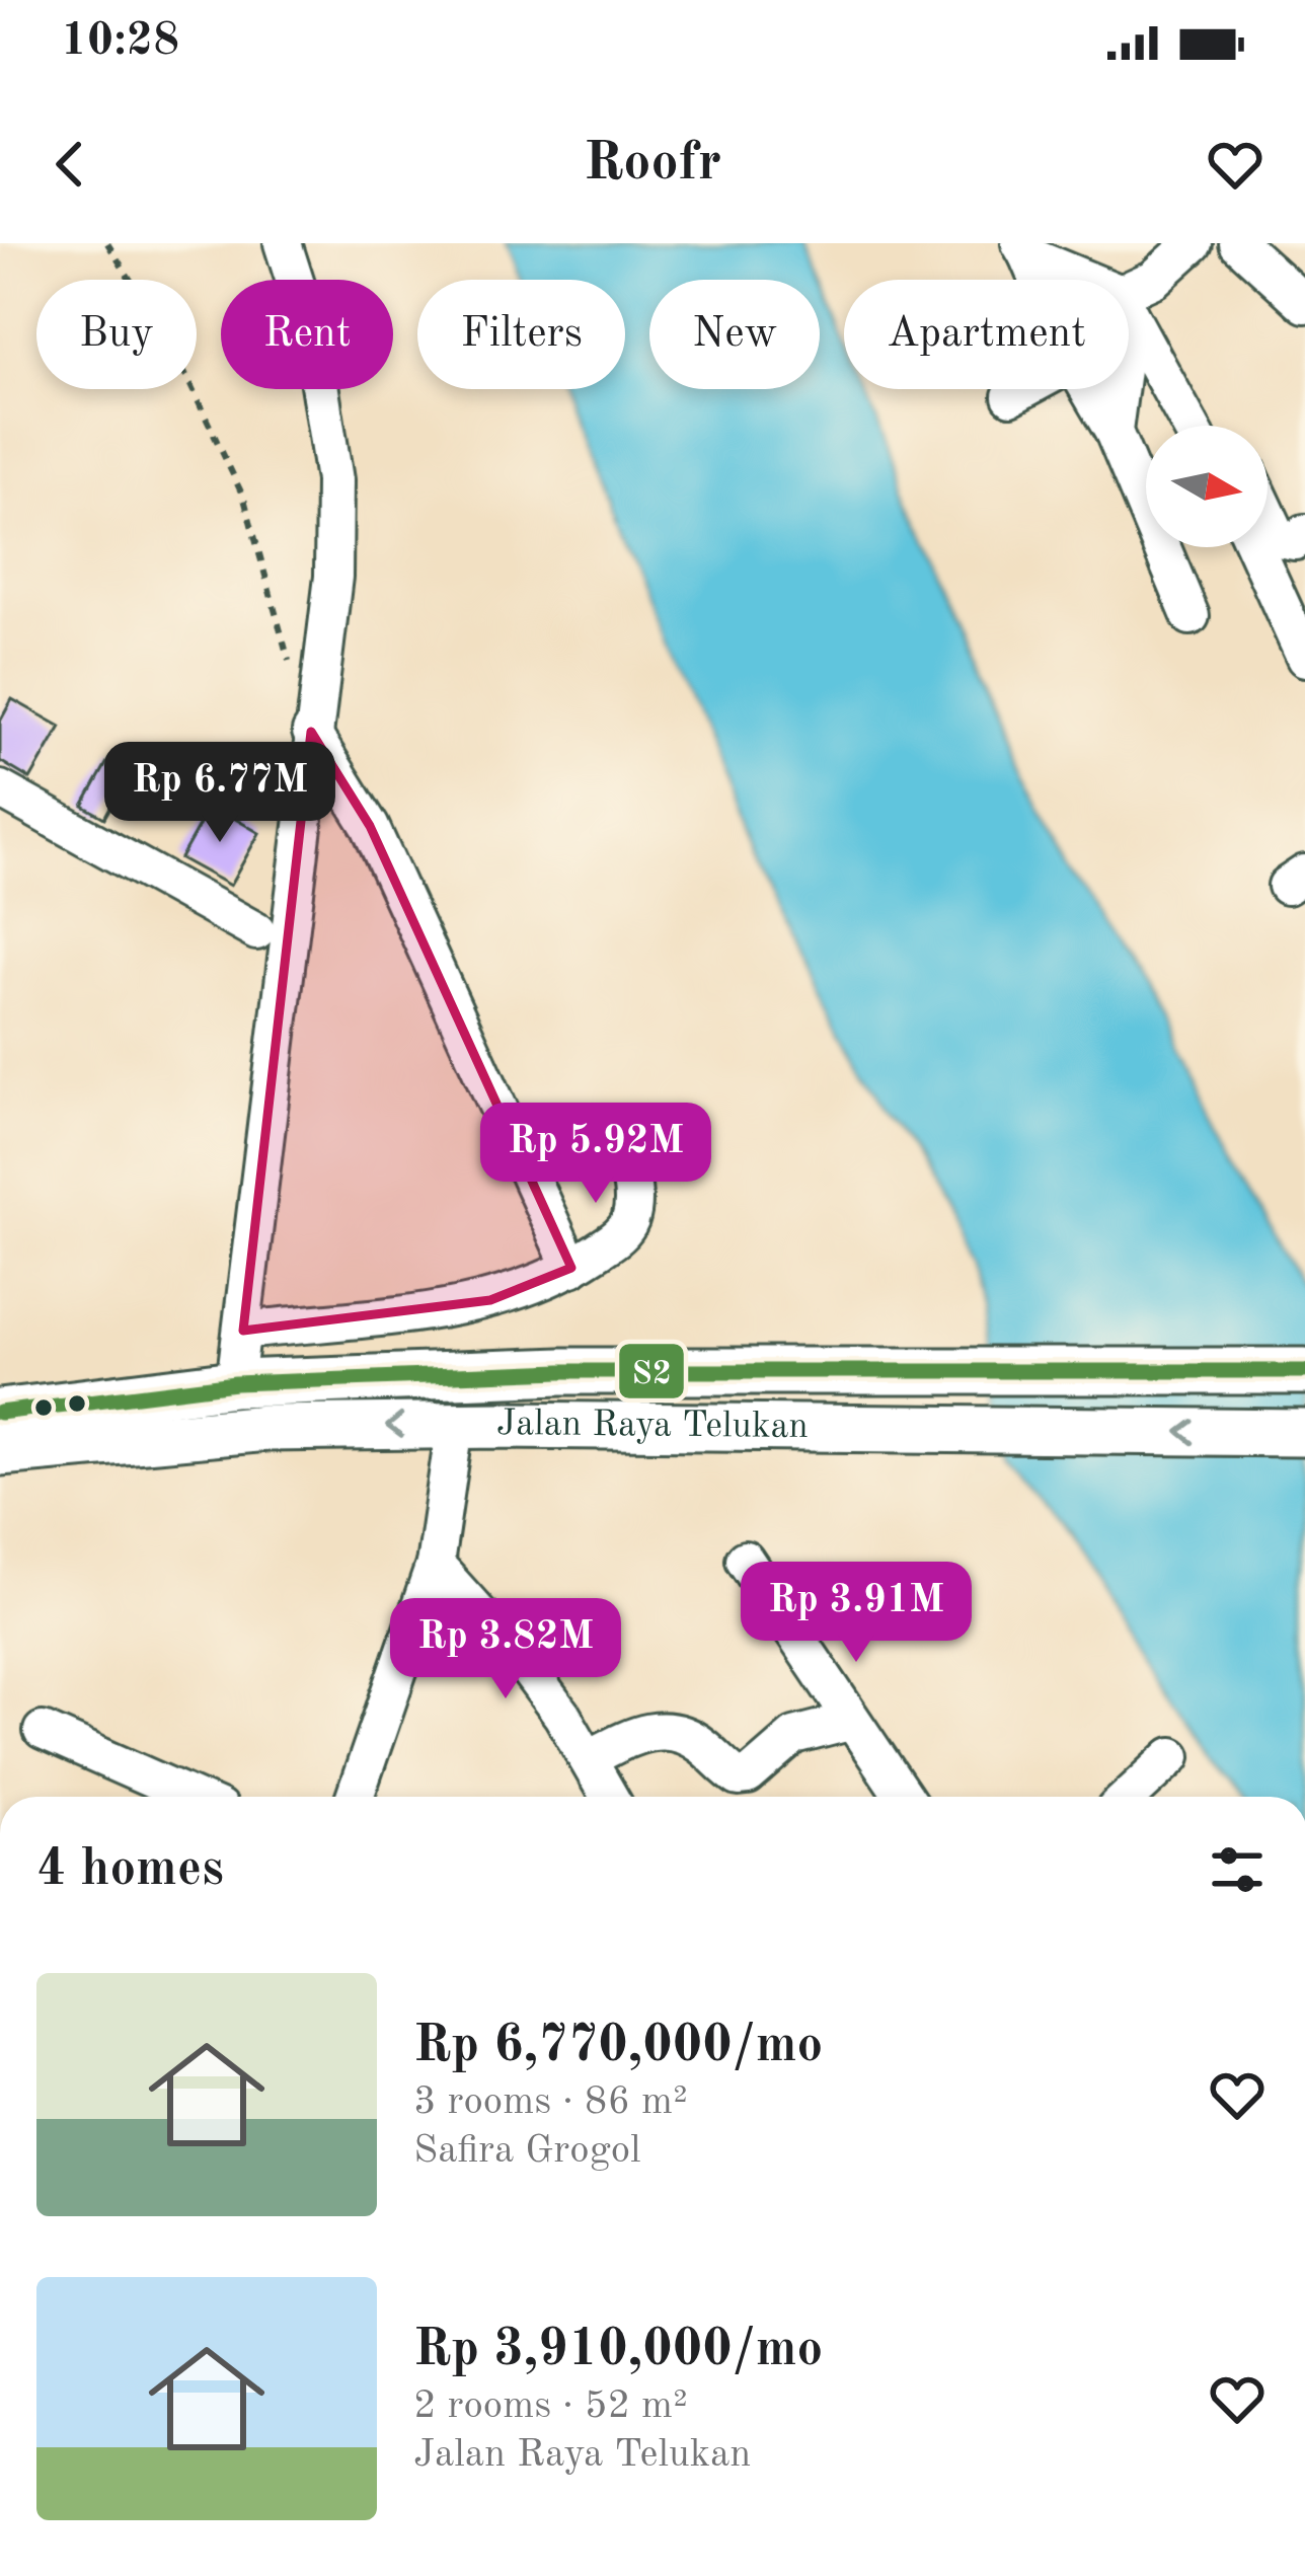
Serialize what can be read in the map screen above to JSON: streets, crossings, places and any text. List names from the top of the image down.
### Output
{
  "streets": {
    "main road": ["Jalan Raya Telukan"]
  },
  "lines": ["transit line S2"],
  "north": "right",
  "page": {
    "status": "10:28",
    "header": "Roofr",
    "chip": [
      "Buy",
      "Rent",
      "Filters",
      "New",
      "Apartment"
    ],
    "price": [
      "Rp 6.77M",
      "Rp 5.92M",
      "Rp 3.91M",
      "Rp 3.82M"
    ],
    "heading": "4 homes",
    "list": [
      {
        "name": "Rp 6,770,000/mo",
        "note": "3 rooms · 86 m² · Safira Grogol"
      },
      {
        "name": "Rp 3,910,000/mo",
        "note": "2 rooms · 52 m² · Jalan Raya Telukan"
      }
    ]
  }
}
